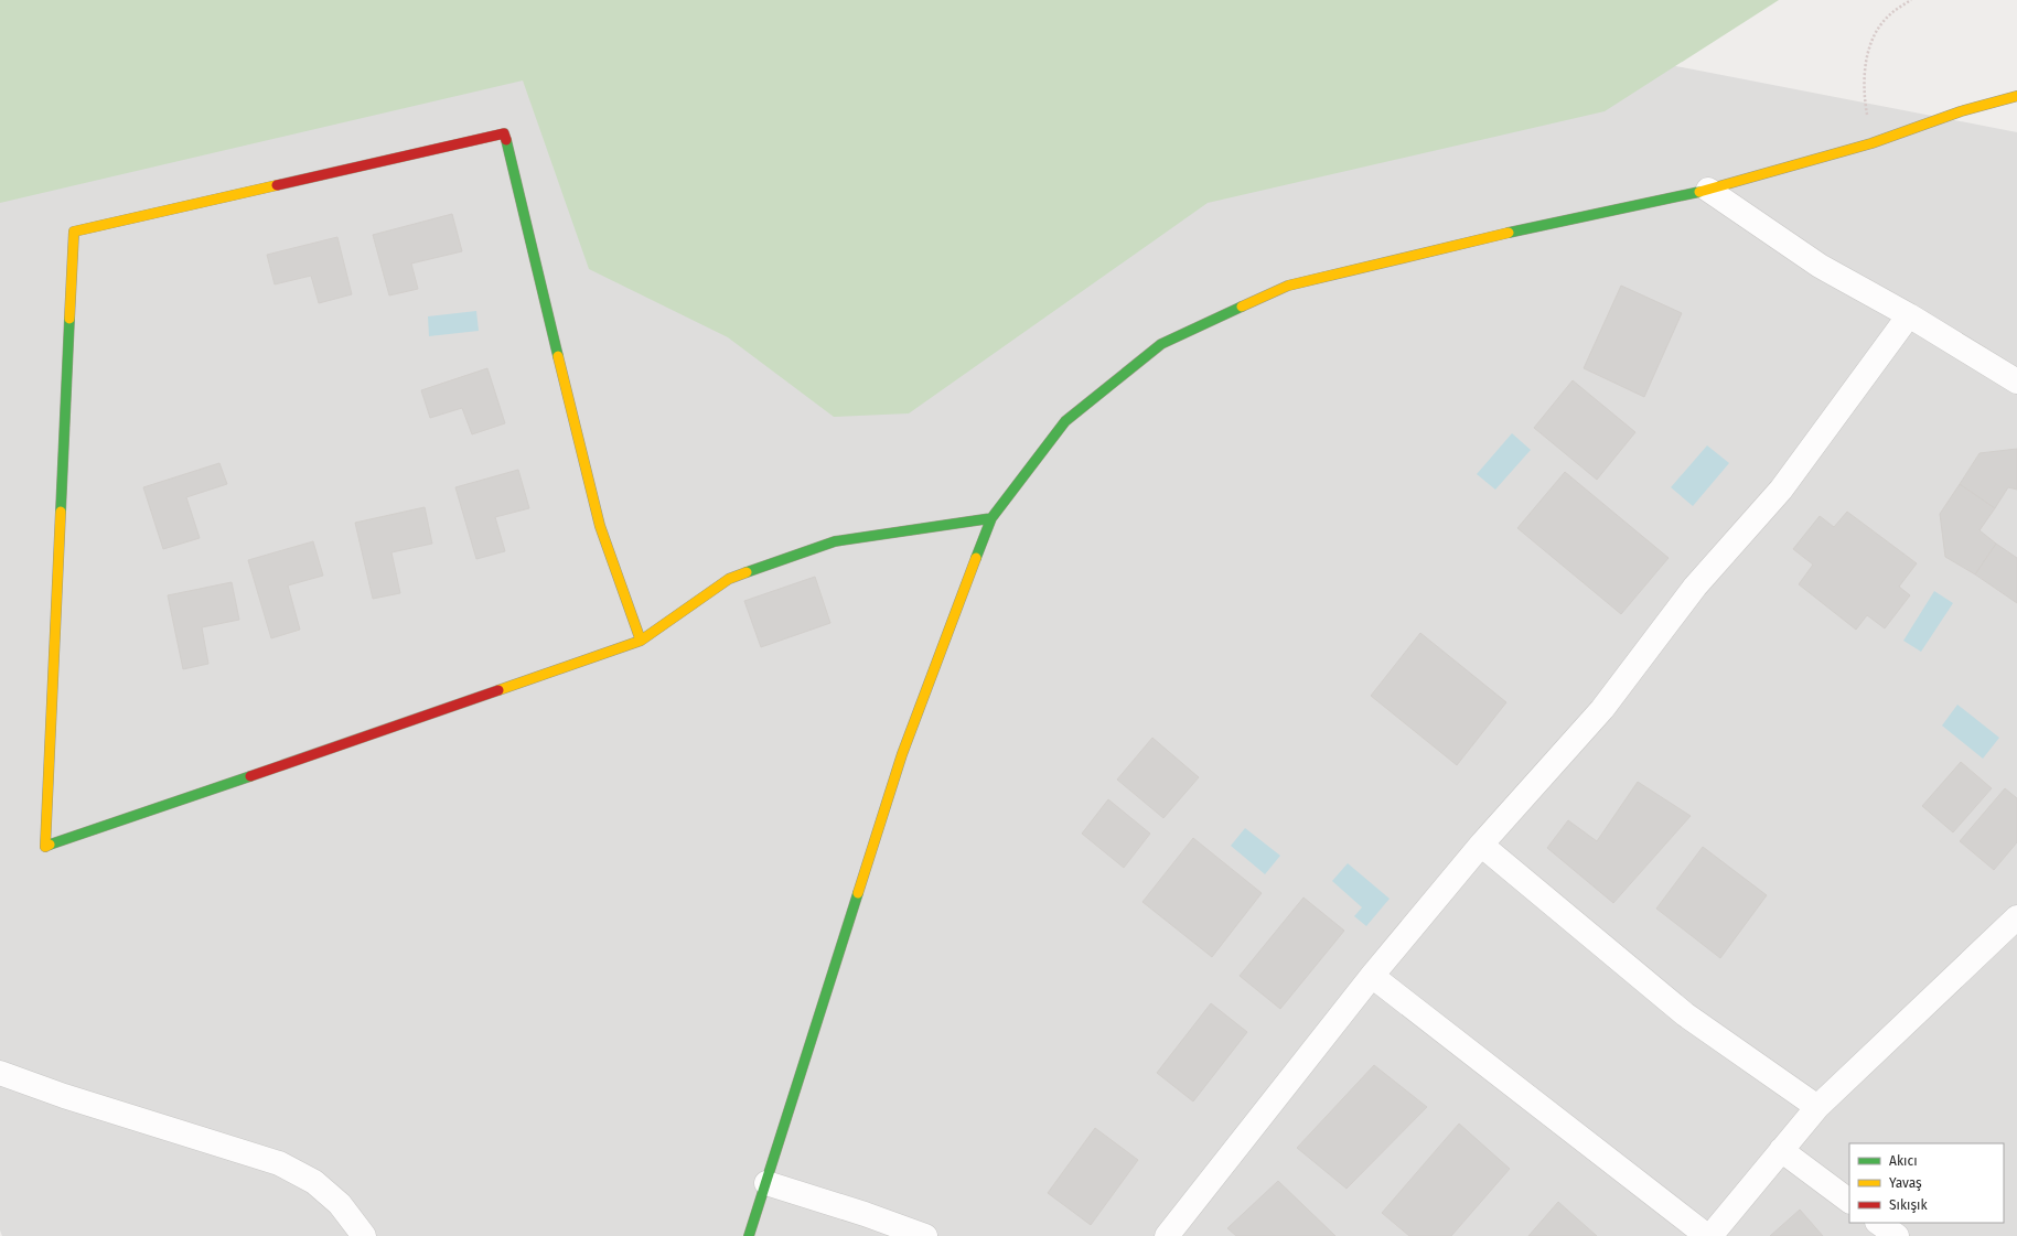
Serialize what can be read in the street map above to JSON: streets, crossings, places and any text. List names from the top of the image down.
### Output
{
  "legend": ["Akıcı", "Yavaş", "Sıkışık"]
}
